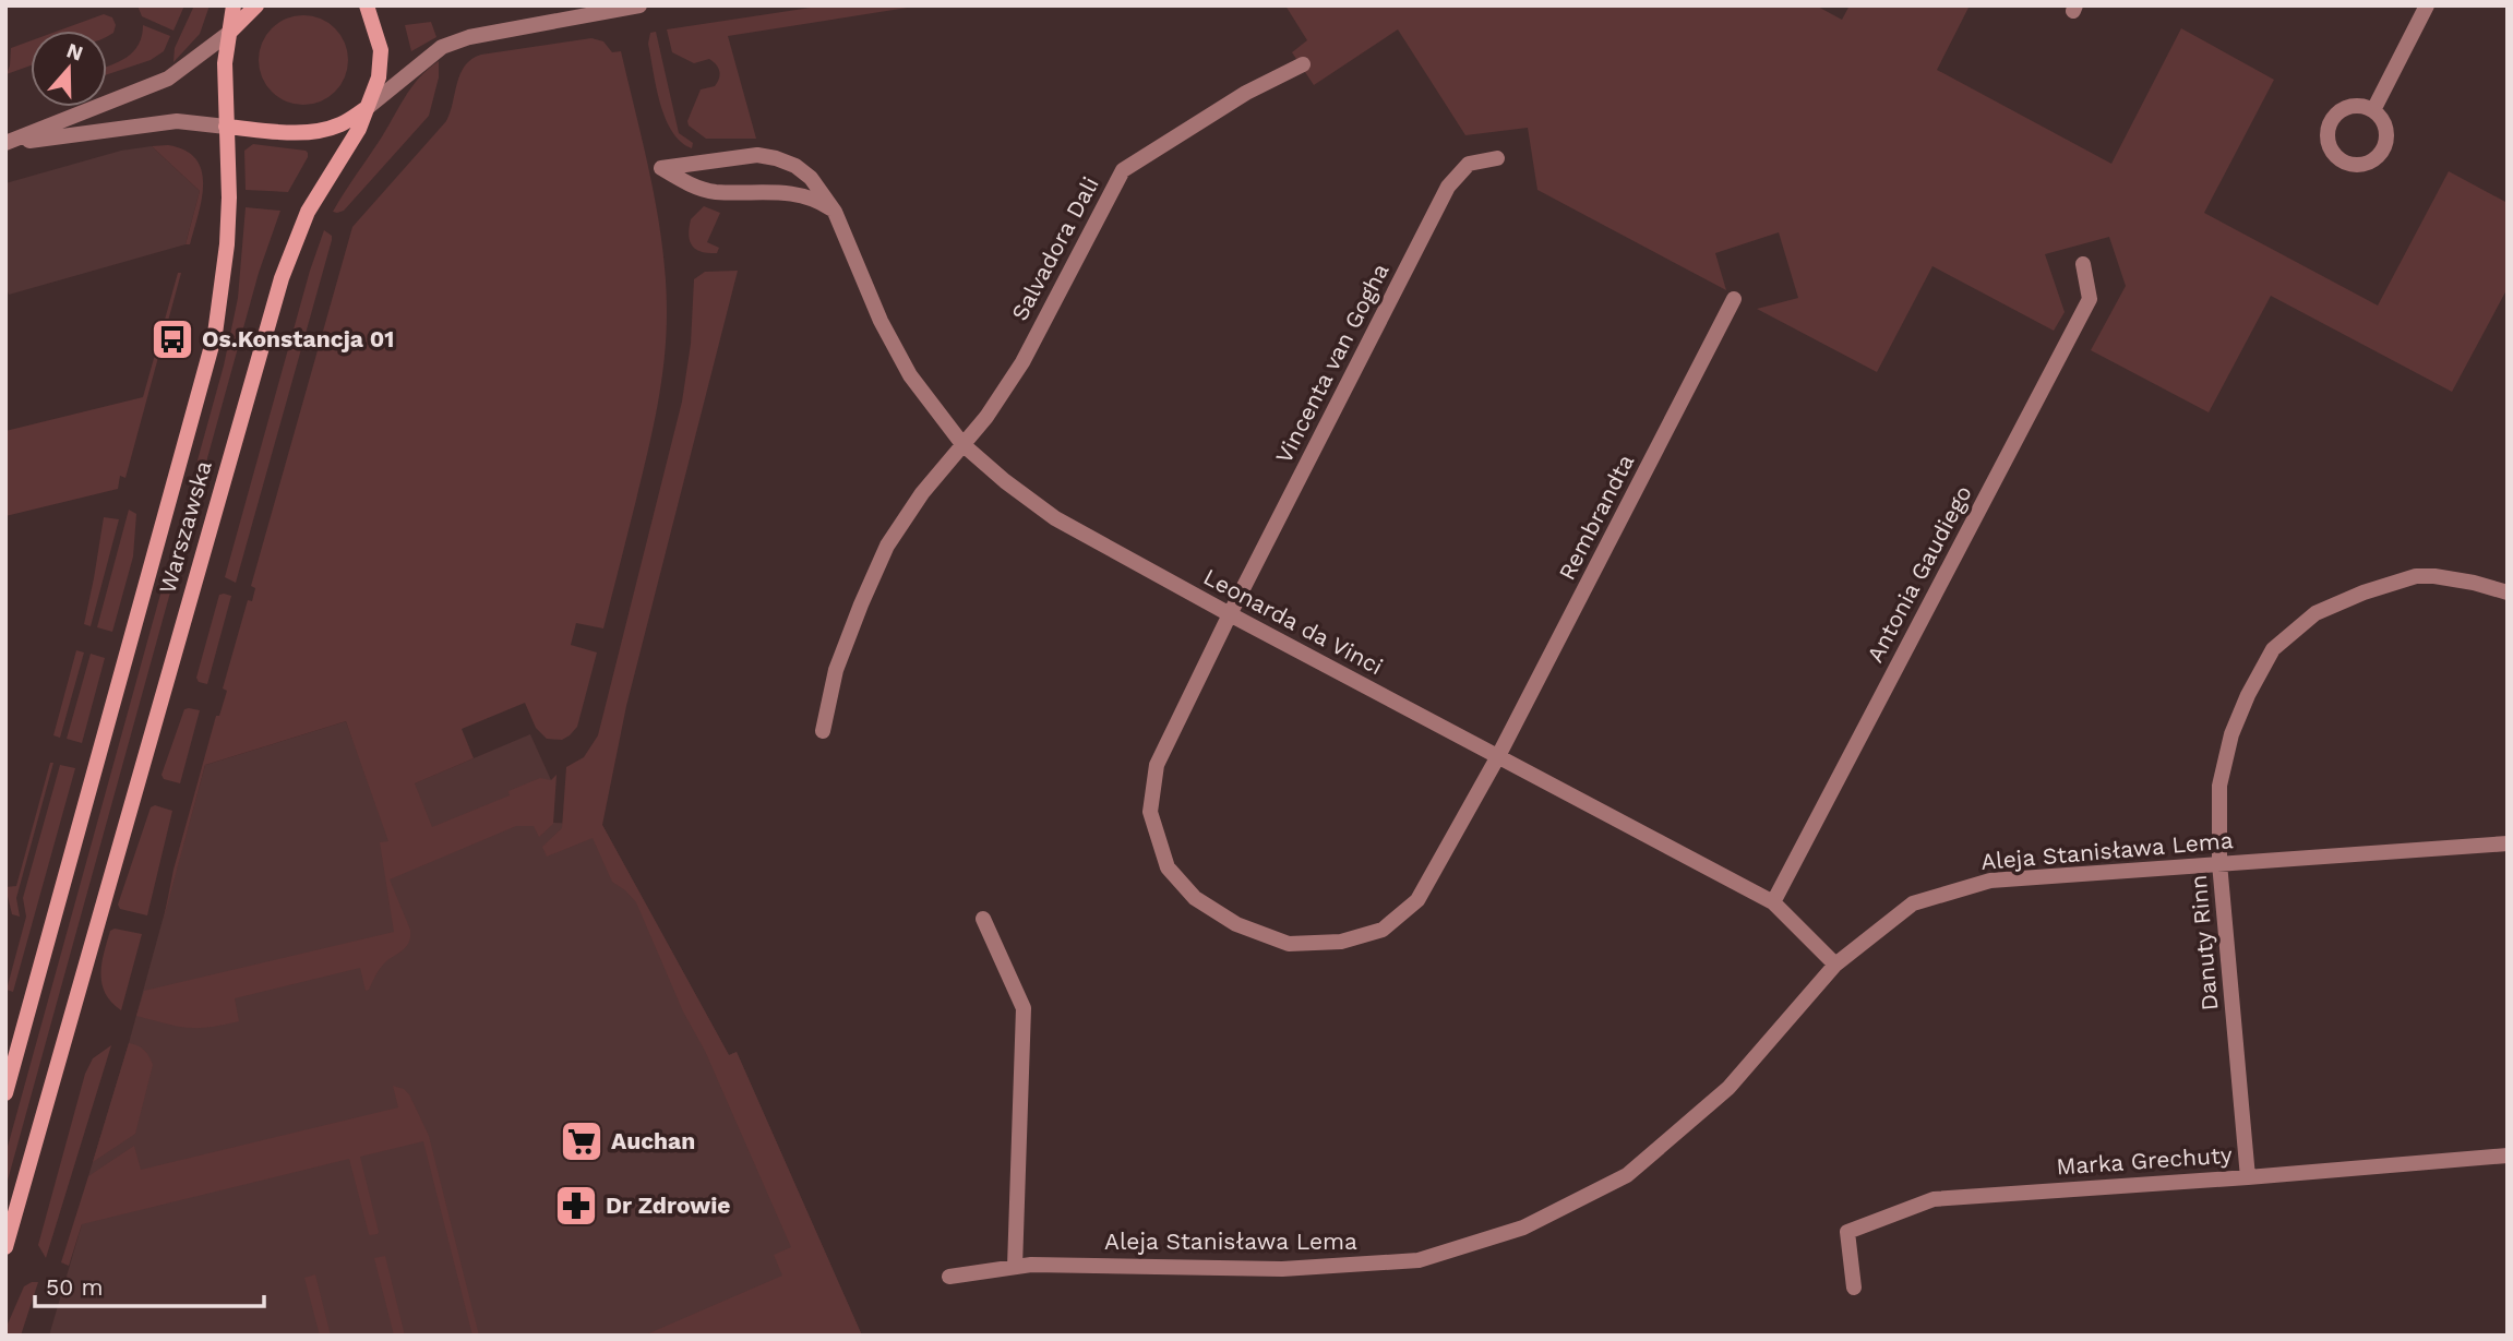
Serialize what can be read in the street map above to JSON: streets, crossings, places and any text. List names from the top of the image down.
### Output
{
  "streets": {
    "main road": ["Warszawska"],
    "street": [
      "Salvadora Dali",
      "Vincenta van Gogha",
      "Rembrandta",
      "Antonia Gaudiego",
      "Leonarda da Vinci",
      "Aleja Stanisława Lema",
      "Danuty Rinn",
      "Marka Grechuty"
    ]
  },
  "crossings": [
    ["Salvadora Dali", "Leonarda da Vinci"],
    ["Vincenta van Gogha", "Rembrandta"],
    ["Vincenta van Gogha", "Leonarda da Vinci"],
    ["Rembrandta", "Leonarda da Vinci"],
    ["Antonia Gaudiego", "Leonarda da Vinci"],
    ["Leonarda da Vinci", "Aleja Stanisława Lema"],
    ["Aleja Stanisława Lema", "Danuty Rinn"],
    ["Danuty Rinn", "Marka Grechuty"]
  ],
  "places": {
    "bus stop": ["Os.Konstancja 01"],
    "supermarket": ["Auchan"],
    "pharmacy": ["Dr Zdrowie"]
  },
  "scale_bar": "50 m",
  "north": "top"
}
